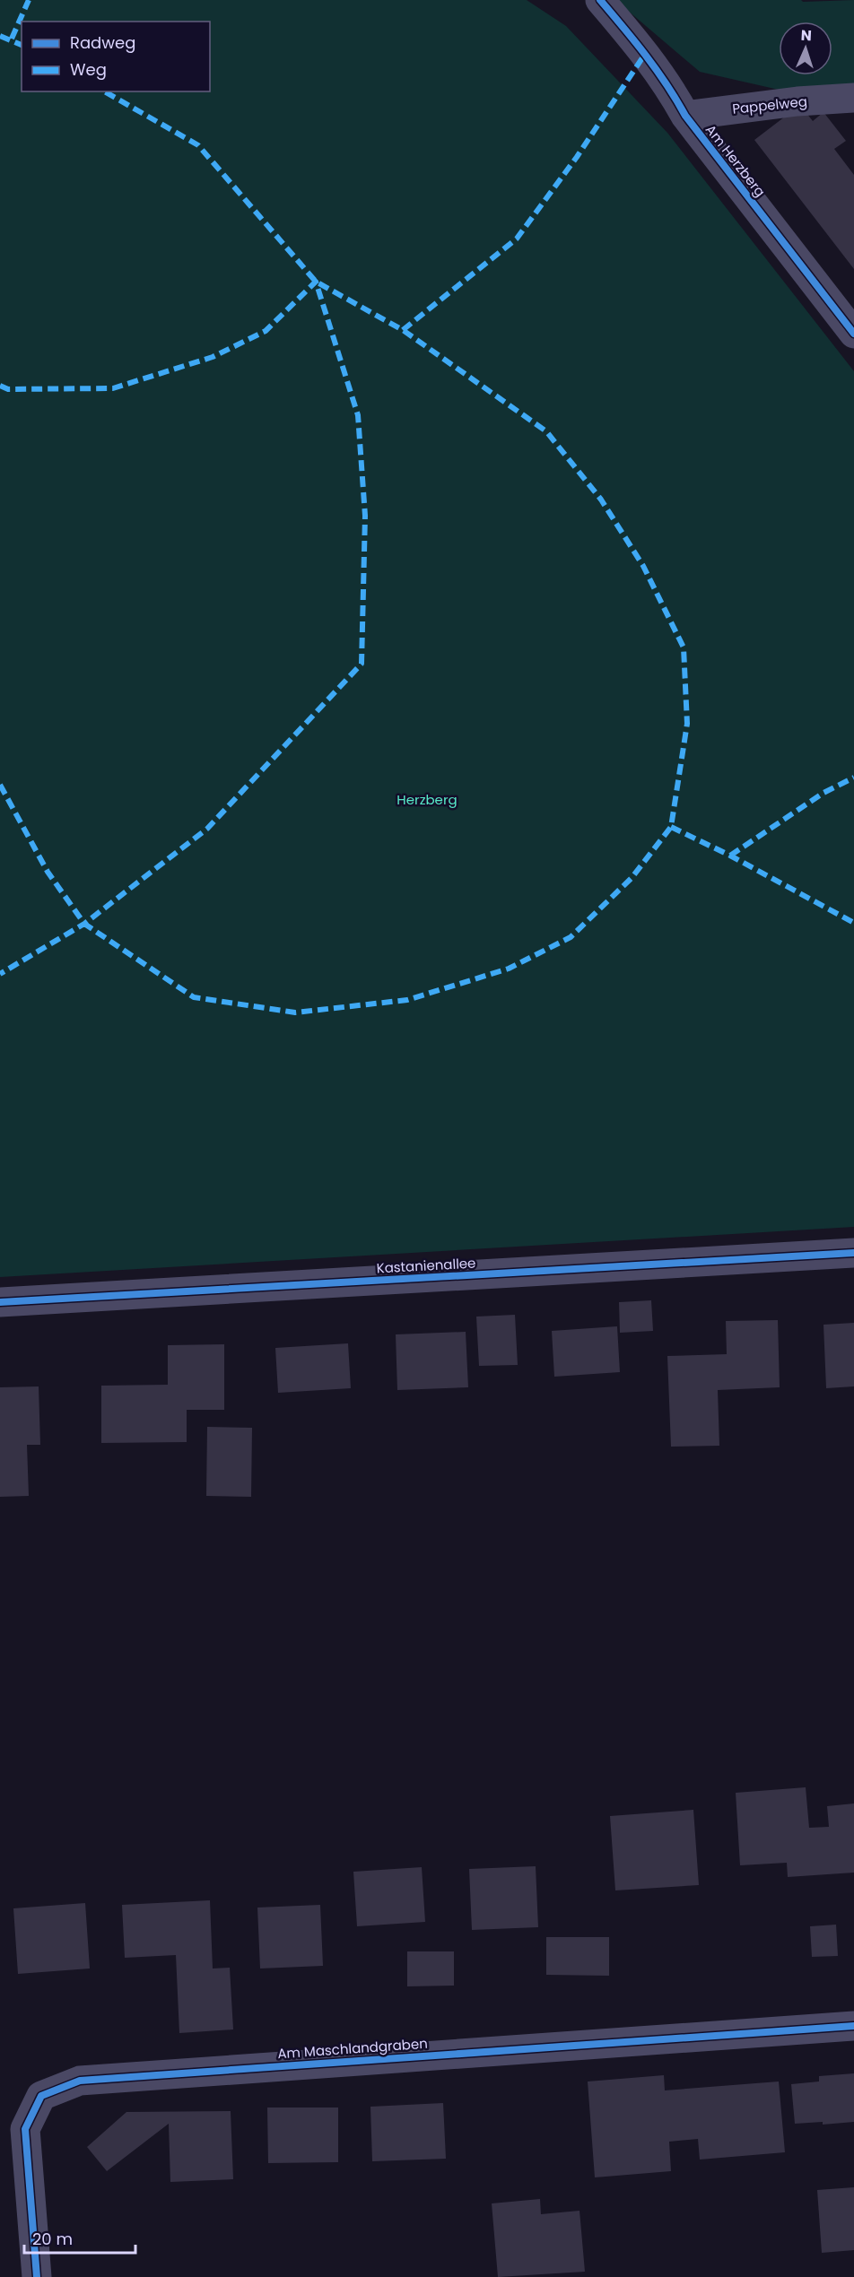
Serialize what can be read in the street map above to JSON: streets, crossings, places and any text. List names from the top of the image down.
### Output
{
  "streets": {
    "street": [
      "Pappelweg",
      "Am Herzberg",
      "Kastanienallee",
      "Am Maschlandgraben"
    ]
  },
  "crossings": [
    ["Pappelweg", "Am Herzberg"]
  ],
  "parks": ["Herzberg"],
  "legend": ["Radweg", "Weg"],
  "scale_bar": "20 m",
  "north": "top"
}
